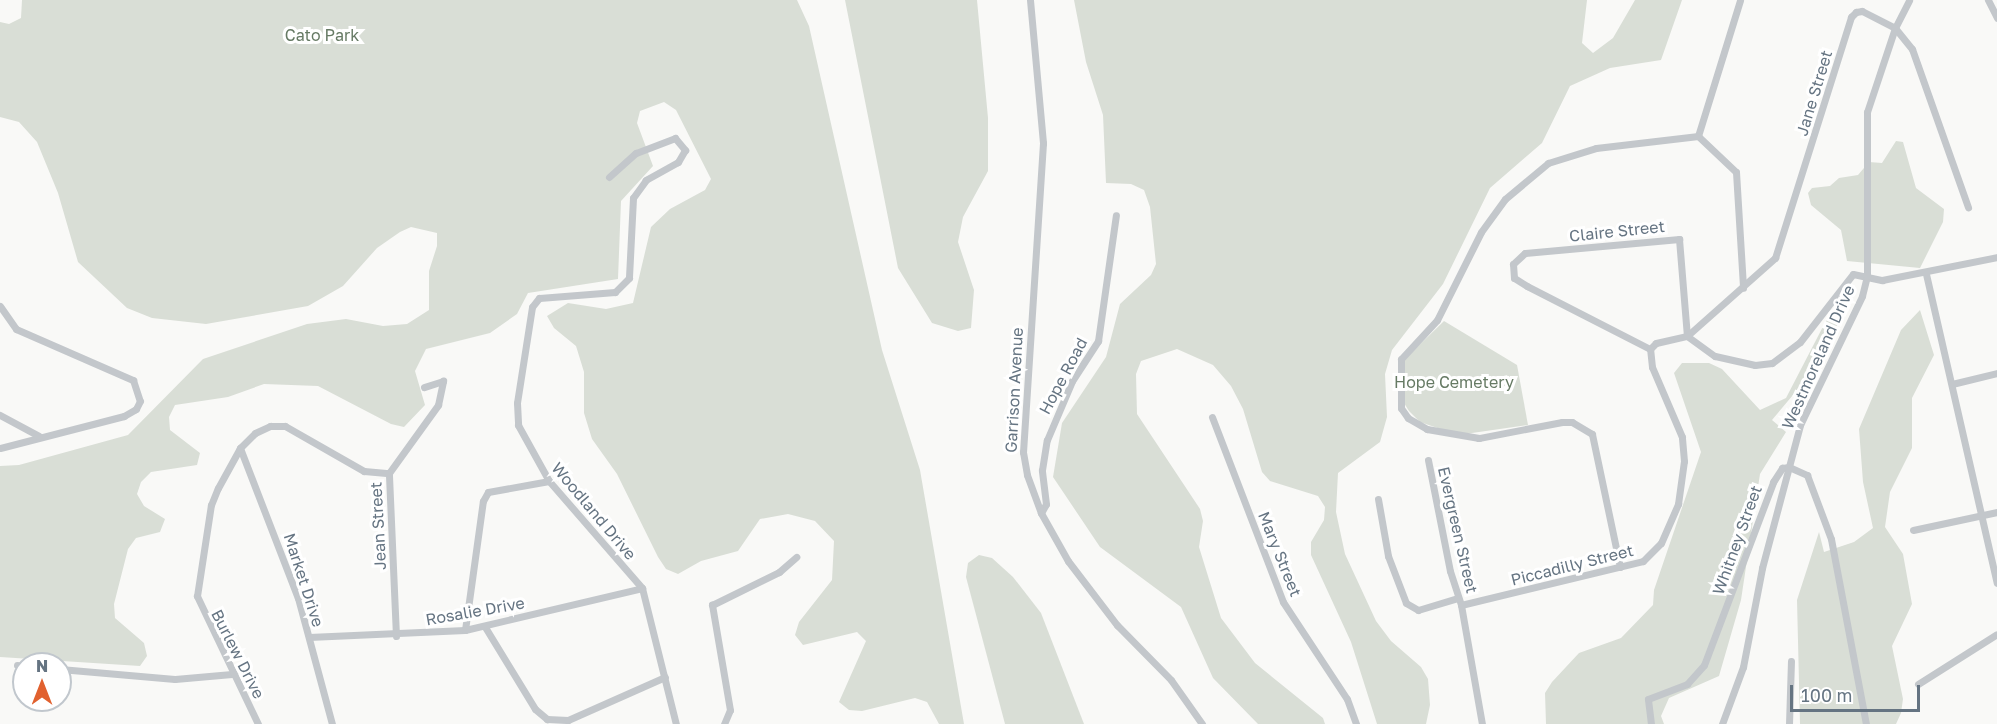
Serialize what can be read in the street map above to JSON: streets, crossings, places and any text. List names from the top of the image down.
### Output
{
  "streets": {
    "street": [
      "Jane Street",
      "Claire Street",
      "Westmoreland Drive",
      "Hope Road",
      "Garrison Avenue",
      "Woodland Drive",
      "Jean Street",
      "Evergreen Street",
      "Whitney Street",
      "Mary Street",
      "Piccadilly Street",
      "Market Drive",
      "Rosalie Drive",
      "Burlew Drive"
    ]
  },
  "crossings": [
    ["Jane Street", "Claire Street"],
    ["Jane Street", "Westmoreland Drive"],
    ["Jane Street", "Piccadilly Street"],
    ["Claire Street", "Piccadilly Street"],
    ["Westmoreland Drive", "Whitney Street"],
    ["Hope Road", "Garrison Avenue"],
    ["Woodland Drive", "Rosalie Drive"],
    ["Jean Street", "Rosalie Drive"],
    ["Jean Street", "Burlew Drive"],
    ["Evergreen Street", "Piccadilly Street"],
    ["Market Drive", "Rosalie Drive"],
    ["Market Drive", "Burlew Drive"]
  ],
  "parks": ["Cato Park", "Hope Cemetery"],
  "scale_bar": "100 m",
  "north": "top"
}
